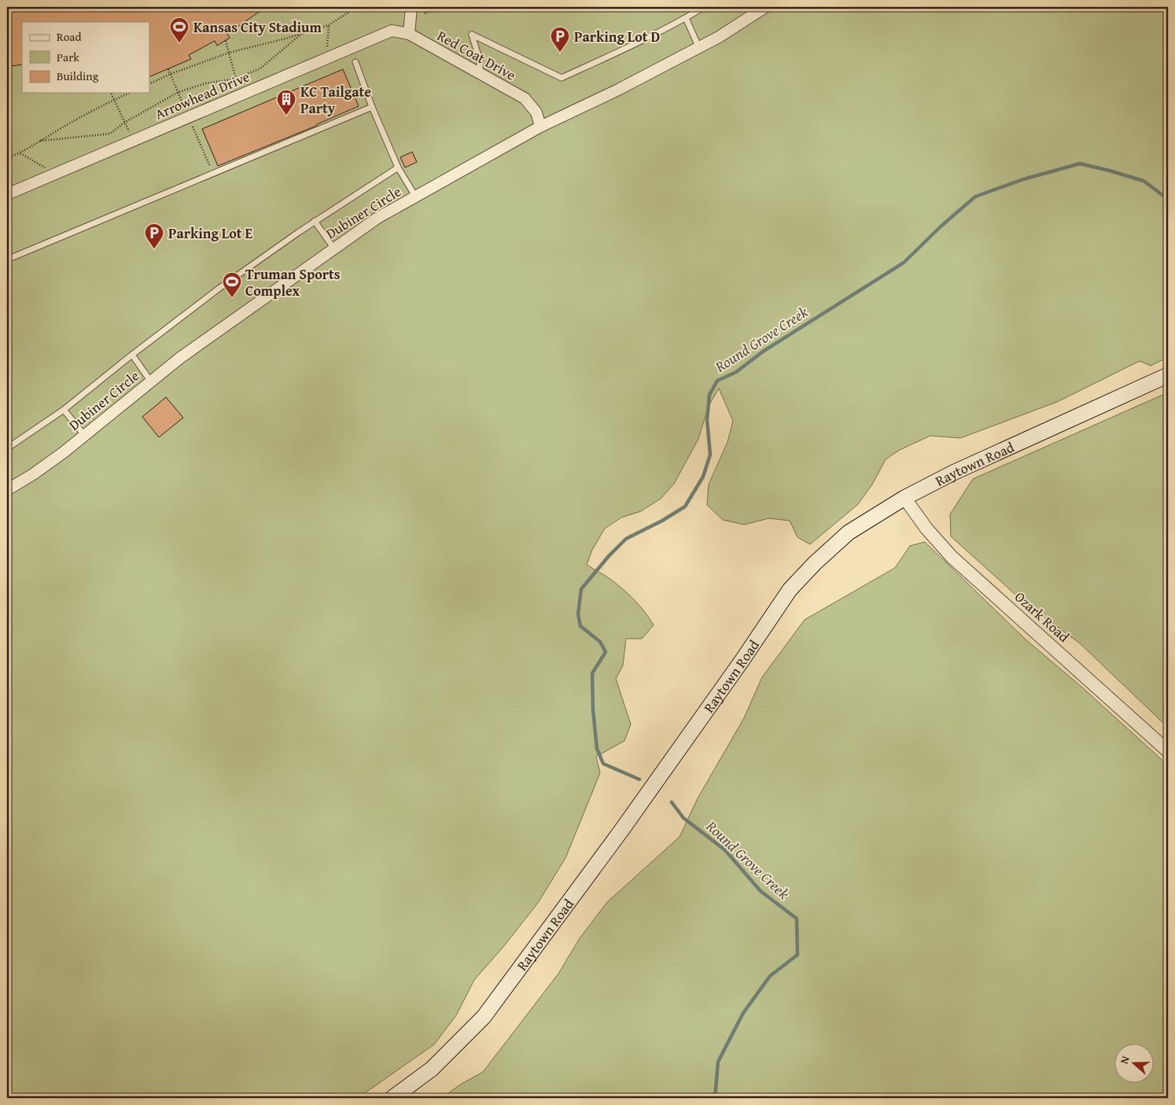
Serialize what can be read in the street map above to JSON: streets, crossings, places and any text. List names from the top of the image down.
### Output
{
  "streets": {
    "main road": ["Raytown Road"],
    "street": [
      "Red Coat Drive",
      "Arrowhead Drive",
      "Dubiner Circle",
      "Ozark Road"
    ]
  },
  "crossings": [
    ["Red Coat Drive", "Arrowhead Drive"],
    ["Red Coat Drive", "Dubiner Circle"],
    ["Raytown Road", "Ozark Road"]
  ],
  "water": ["Round Grove Creek"],
  "places": {
    "sports": ["Kansas City Stadium", "Truman Sports Complex"],
    "parking": ["Parking Lot D", "Parking Lot E"],
    "building": ["KC Tailgate Party"]
  },
  "legend": ["Road", "Park", "Building"],
  "north": "left"
}
